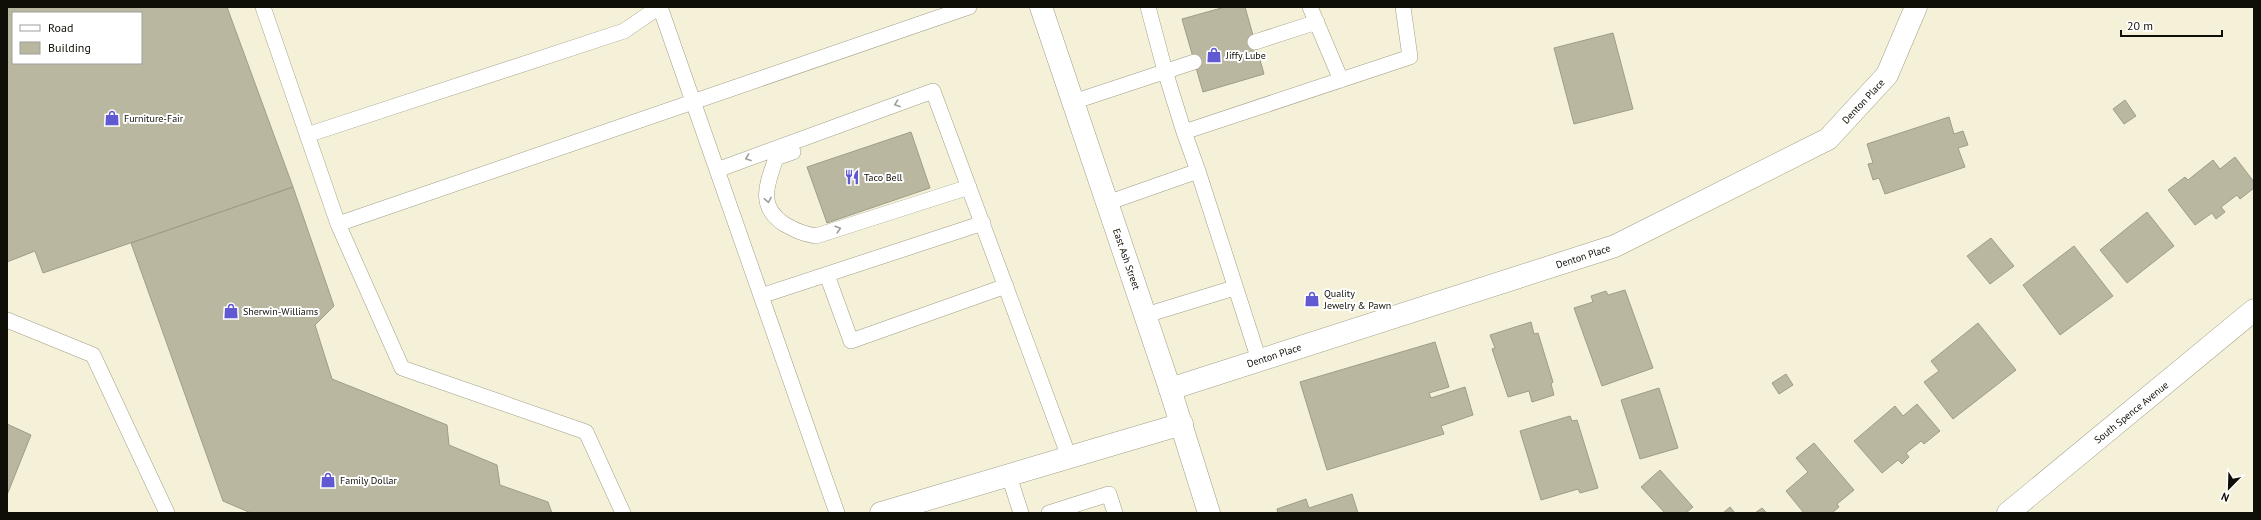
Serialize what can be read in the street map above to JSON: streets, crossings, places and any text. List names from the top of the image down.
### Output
{
  "streets": {
    "street": ["Denton Place", "East Ash Street", "South Spence Avenue"]
  },
  "crossings": [
    ["Denton Place", "East Ash Street"]
  ],
  "places": {
    "shop": [
      "Jiffy Lube",
      "Furniture-Fair",
      "Quality Jewelry & Pawn",
      "Sherwin-Williams",
      "Family Dollar"
    ],
    "restaurant": ["Taco Bell"]
  },
  "legend": ["Road", "Building"],
  "scale_bar": "20 m",
  "north": "bottom left"
}
